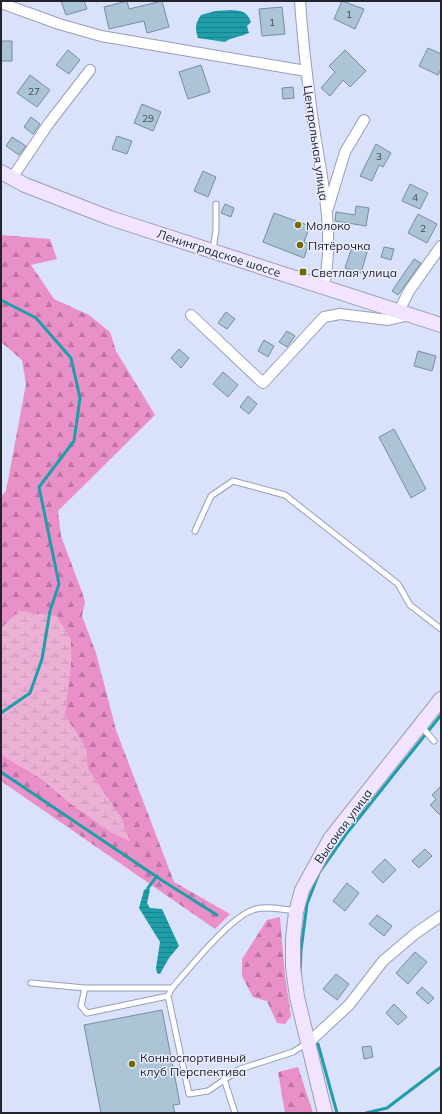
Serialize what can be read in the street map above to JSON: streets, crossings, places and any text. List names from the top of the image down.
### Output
{
  "streets": {
    "street": ["Центральная улица", "Ленинградское шоссе", "Высокая улица"]
  },
  "crossings": [
    ["Центральная улица", "Ленинградское шоссе"]
  ],
  "places": {
    "other": ["Молоко", "Пятёрочка", "Конноспортивный клуб Перспектива"],
    "transit": ["Светлая улица"]
  },
  "house_numbers": [
    "1",
    "1",
    "27",
    "29",
    "3",
    "4",
    "2"
  ]
}
